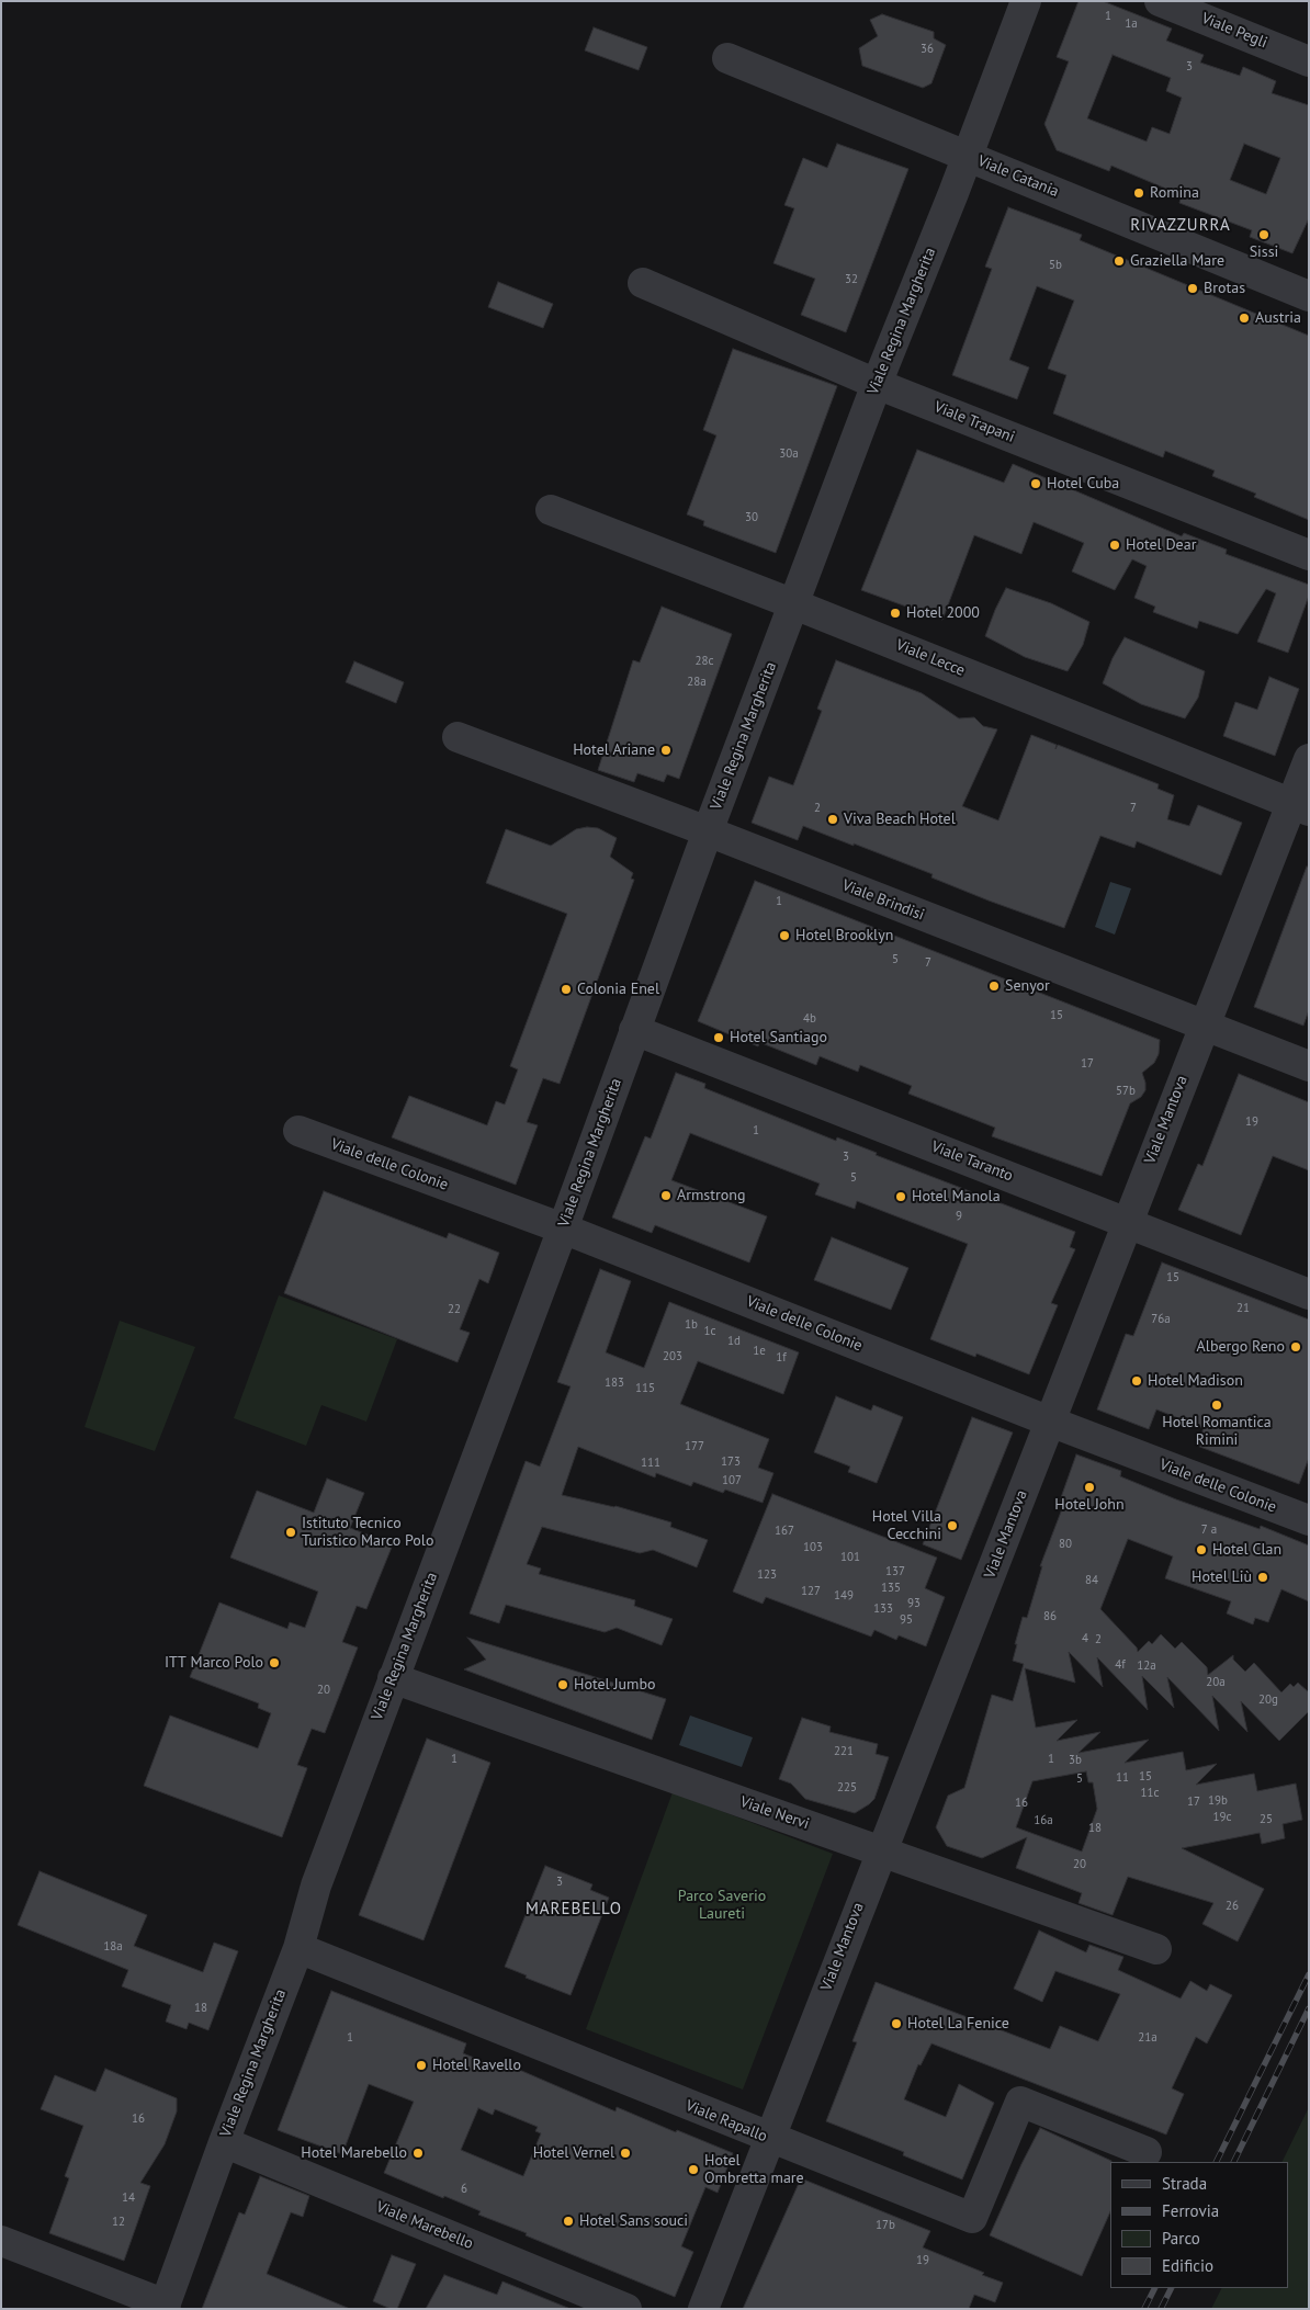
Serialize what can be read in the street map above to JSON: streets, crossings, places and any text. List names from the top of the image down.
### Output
{
  "streets": {
    "street": [
      "Viale Pegli",
      "Viale Catania",
      "Viale Regina Margherita",
      "Viale Trapani",
      "Viale Lecce",
      "Viale Brindisi",
      "Viale Mantova",
      "Viale Taranto",
      "Viale delle Colonie",
      "Viale Nervi",
      "Viale Rapallo",
      "Viale Marebello"
    ]
  },
  "crossings": [
    ["Viale Catania", "Viale Regina Margherita"],
    ["Viale Regina Margherita", "Viale Trapani"],
    ["Viale Regina Margherita", "Viale Lecce"],
    ["Viale Regina Margherita", "Viale Brindisi"],
    ["Viale Regina Margherita", "Viale Taranto"],
    ["Viale Regina Margherita", "Viale delle Colonie"],
    ["Viale Regina Margherita", "Viale Nervi"],
    ["Viale Regina Margherita", "Viale Rapallo"],
    ["Viale Regina Margherita", "Viale Marebello"],
    ["Viale Lecce", "Viale Mantova"],
    ["Viale Brindisi", "Viale Mantova"],
    ["Viale Mantova", "Viale Taranto"],
    ["Viale Mantova", "Viale delle Colonie"],
    ["Viale Mantova", "Viale Nervi"],
    ["Viale Mantova", "Viale Rapallo"]
  ],
  "districts": ["RIVAZZURRA", "MAREBELLO"],
  "parks": ["Parco Saverio Laureti"],
  "places": [
    "Romina",
    "Sissi",
    "Graziella Mare",
    "Brotas",
    "Austria",
    "Hotel Cuba",
    "Hotel Dear",
    "Hotel 2000",
    "Hotel Ariane",
    "Viva Beach Hotel",
    "Hotel Brooklyn",
    "Senyor",
    "Colonia Enel",
    "Hotel Santiago",
    "Armstrong",
    "Hotel Manola",
    "Albergo Reno",
    "Hotel Madison",
    "Hotel Romantica Rimini",
    "Hotel John",
    "Hotel Villa Cecchini",
    "Istituto Tecnico Turistico Marco Polo",
    "Hotel Clan",
    "Hotel Liù",
    "ITT Marco Polo",
    "Hotel Jumbo",
    "Hotel La Fenice",
    "Hotel Ravello",
    "Hotel Marebello",
    "Hotel Vernel",
    "Hotel Ombretta mare",
    "Hotel Sans souci"
  ],
  "house_numbers": [
    "1",
    "1a",
    "36",
    "3",
    "5b",
    "32",
    "30a",
    "30",
    "28c",
    "28a",
    "2",
    "7",
    "1",
    "5",
    "7",
    "15",
    "4b",
    "17",
    "57b",
    "19",
    "1",
    "3",
    "5",
    "9",
    "15",
    "21",
    "22",
    "76a",
    "1b",
    "1c",
    "1d",
    "1e",
    "203",
    "1f",
    "183",
    "115",
    "177",
    "173",
    "111",
    "107",
    "7 a",
    "167",
    "80",
    "103",
    "101",
    "137",
    "123",
    "84",
    "135",
    "127",
    "149",
    "93",
    "133",
    "86",
    "95",
    "4",
    "2",
    "4f",
    "12a",
    "20a",
    "20",
    "20g",
    "221",
    "1",
    "1",
    "3b",
    "15",
    "11",
    "5",
    "225",
    "11c",
    "19b",
    "17",
    "16",
    "19c",
    "25",
    "16a",
    "18",
    "20",
    "3",
    "26",
    "18a",
    "18",
    "1",
    "21a",
    "16",
    "6",
    "14",
    "12",
    "17b",
    "19"
  ],
  "legend": [
    "Strada",
    "Ferrovia",
    "Parco",
    "Edificio"
  ]
}
